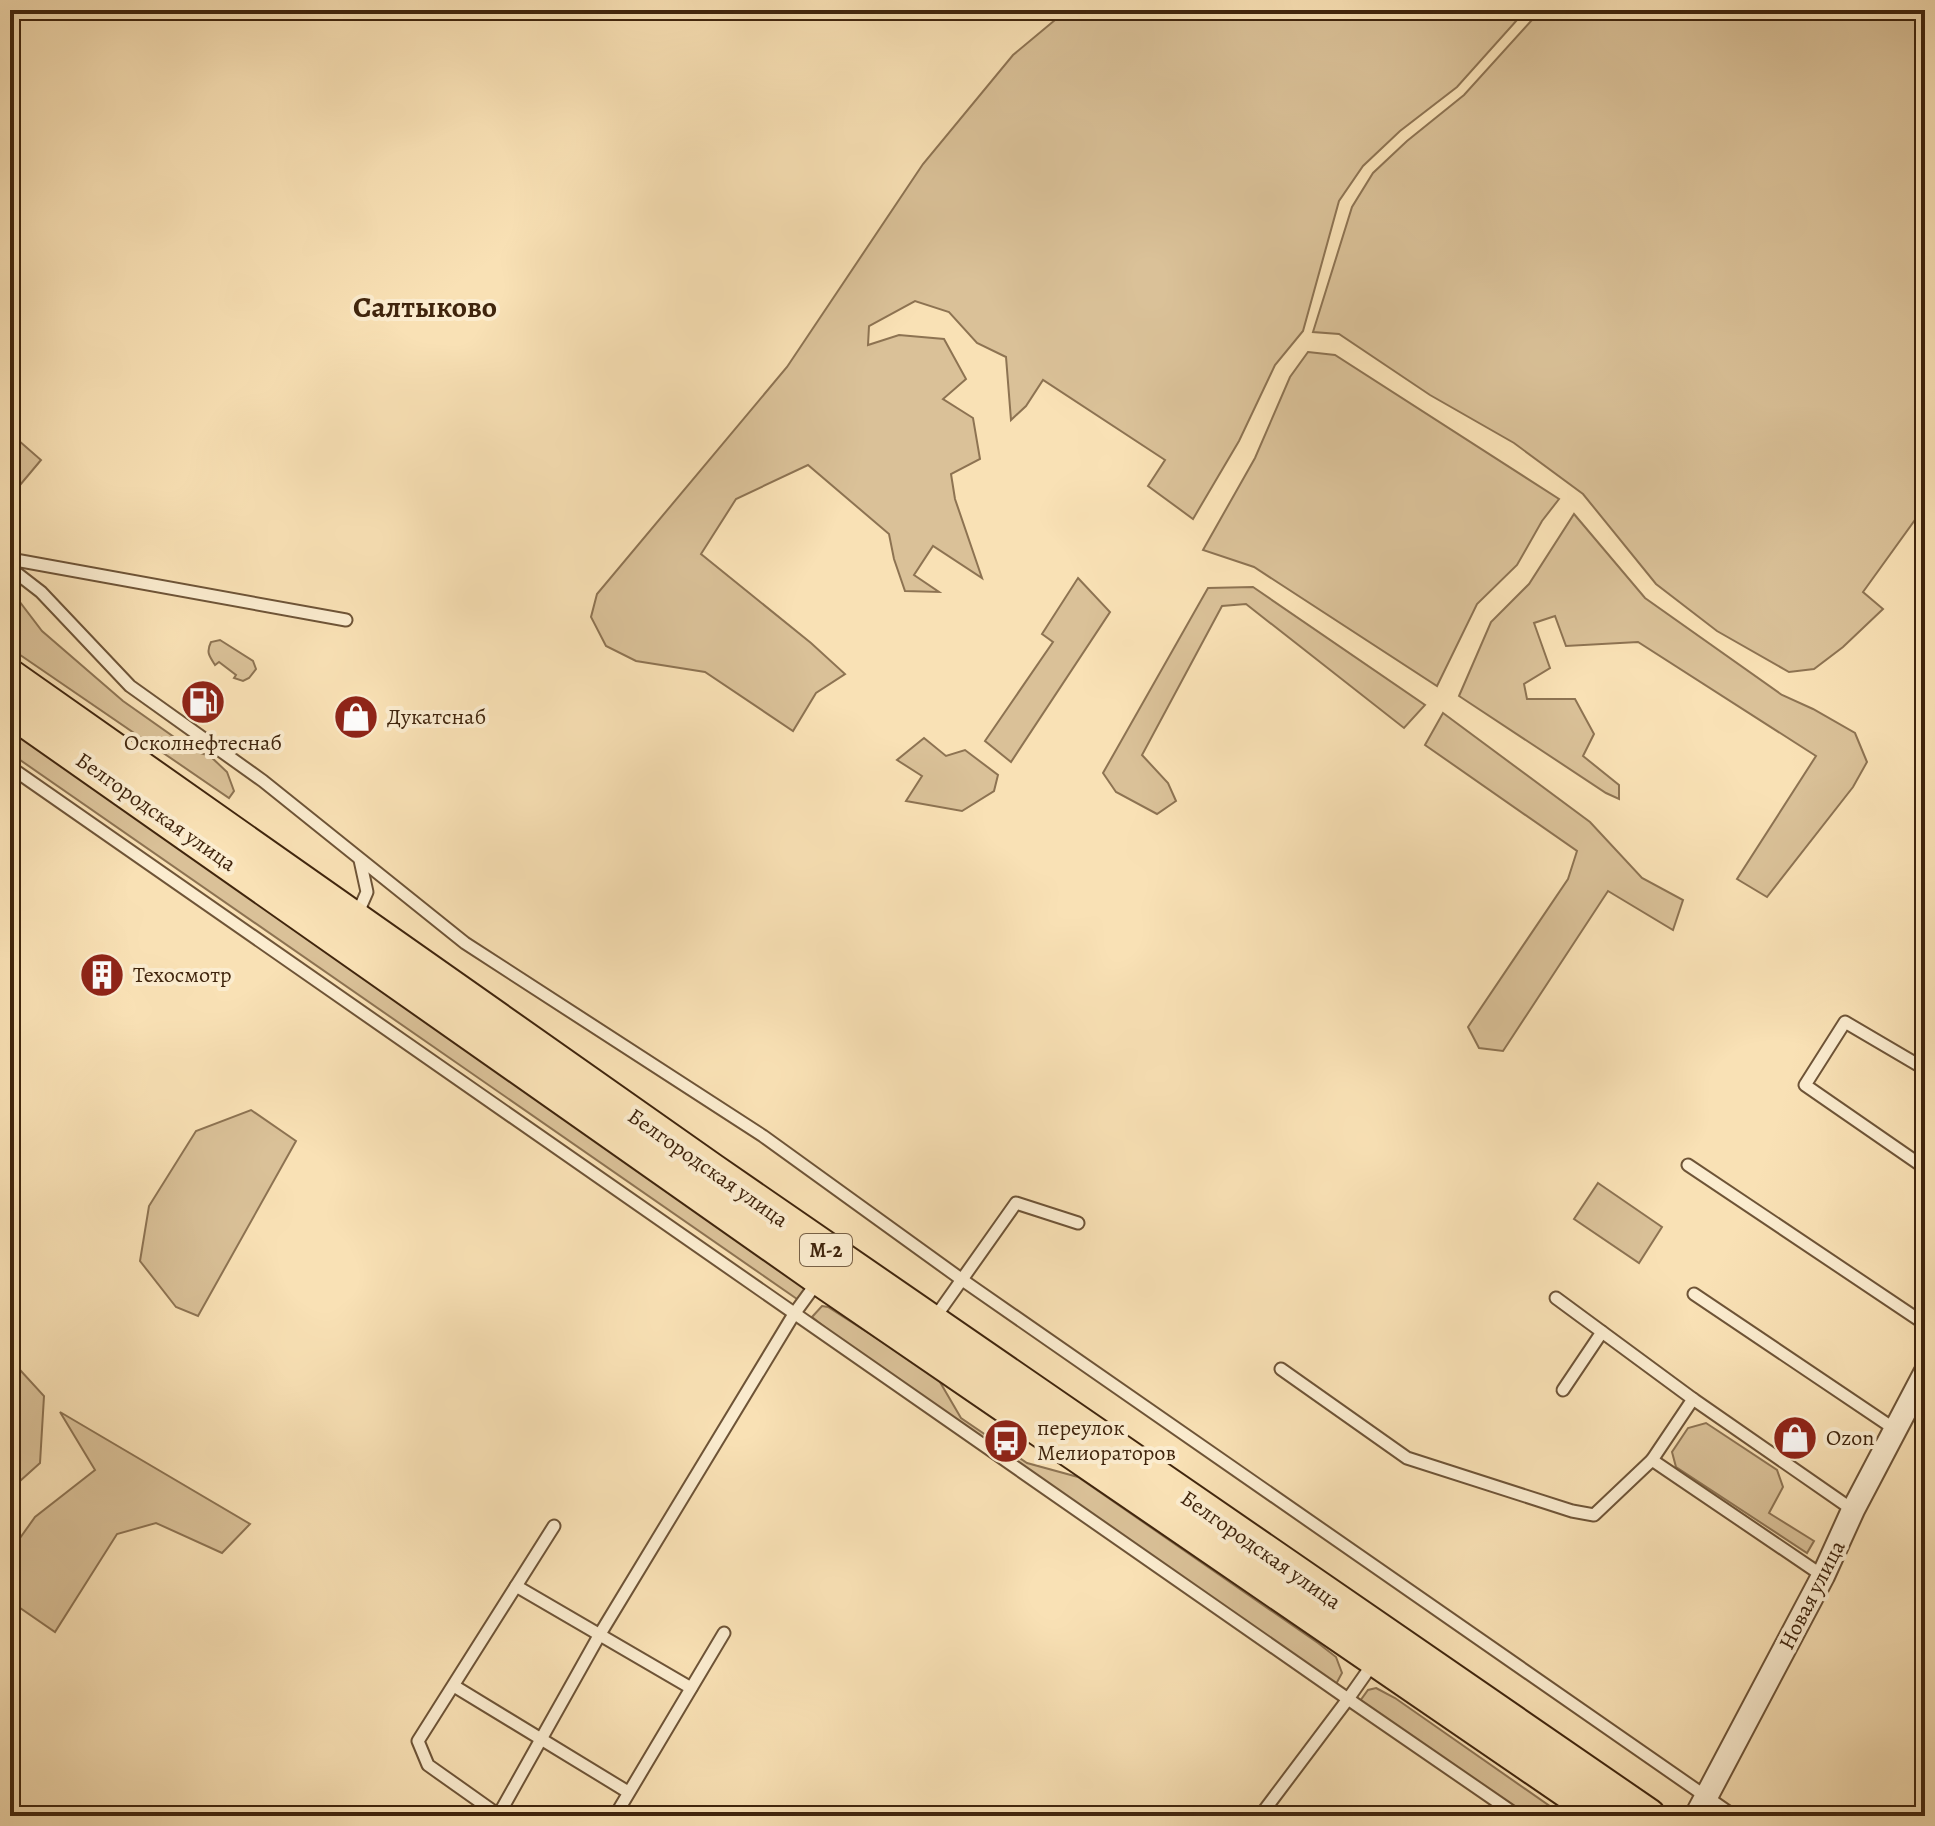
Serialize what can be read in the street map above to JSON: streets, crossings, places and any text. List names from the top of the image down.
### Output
{
  "streets": {
    "main road": ["Белгородская улица", "М-2"],
    "street": ["Новая улица"]
  },
  "districts": ["Салтыково"],
  "places": {
    "fuel station": ["Осколнефтеснаб"],
    "shop": ["Дукатснаб", "Ozon"],
    "building": ["Техосмотр"],
    "bus stop": ["переулок Мелиораторов"]
  }
}
